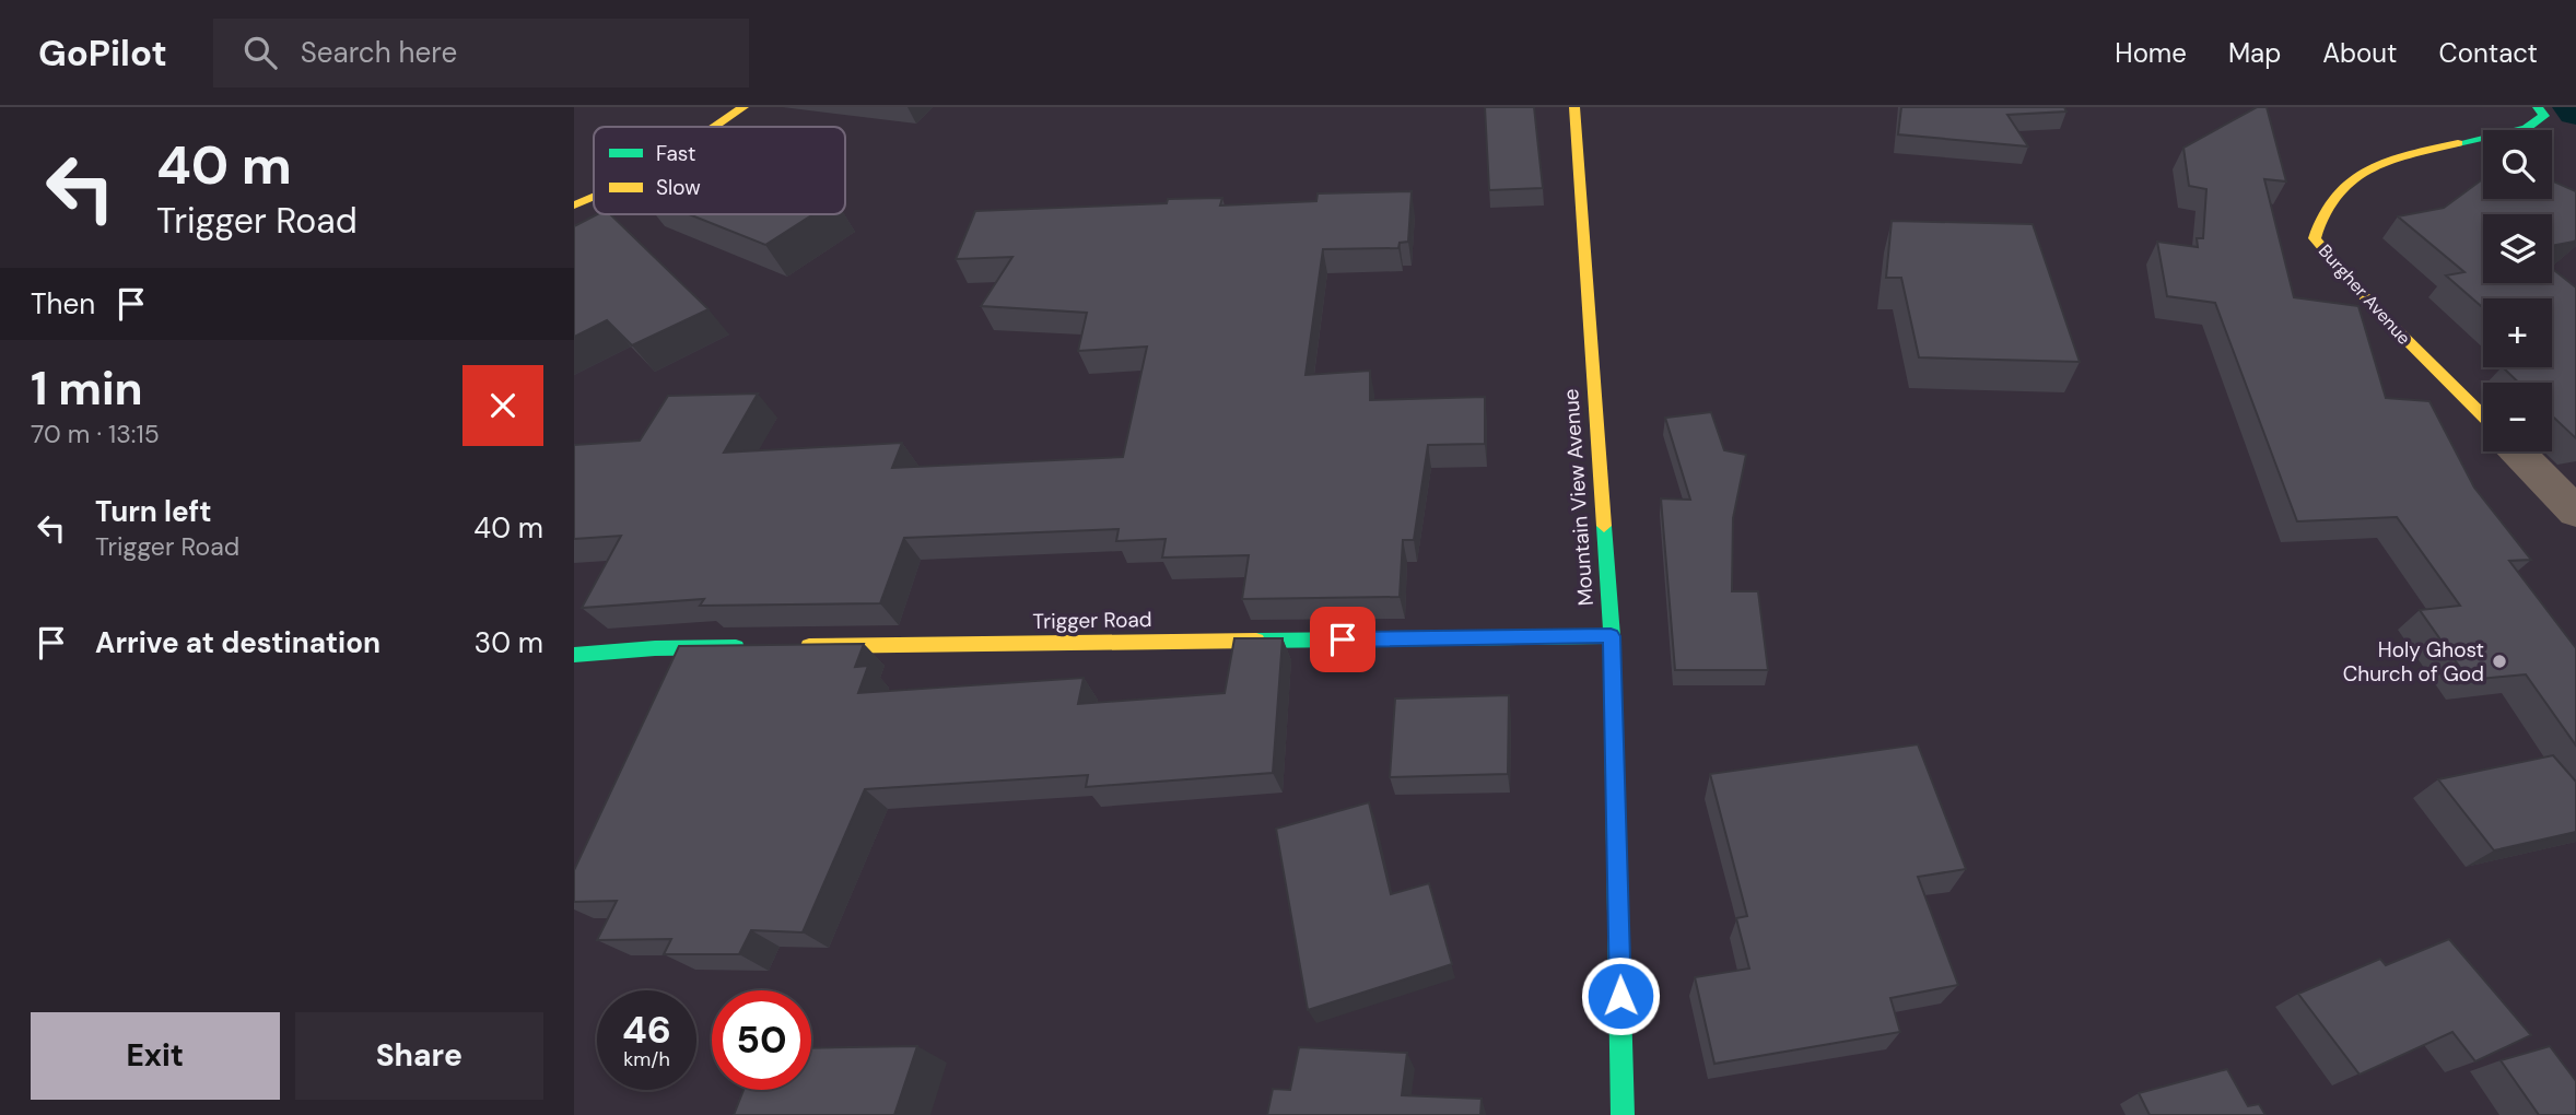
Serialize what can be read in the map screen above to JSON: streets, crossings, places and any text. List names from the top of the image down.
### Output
{
  "streets": {
    "street": ["Burgher Avenue", "Mountain View Avenue", "Trigger Road"]
  },
  "crossings": [
    ["Mountain View Avenue", "Trigger Road"]
  ],
  "places": ["Holy Ghost Church of God"],
  "legend": ["Fast", "Slow"],
  "page": {
    "header": "GoPilot",
    "search": "Search here",
    "nav": [
      "Home",
      "Map",
      "About",
      "Contact"
    ],
    "turn": ["40 m", "Trigger Road"],
    "map_buttons": ["+", "−"],
    "then": "Then",
    "heading": ["1 min", "70 m · 13:15"],
    "list": [
      {
        "name": "Turn left",
        "note": "Trigger Road",
        "value": "40 m"
      },
      {
        "name": "Arrive at destination",
        "value": "30 m"
      }
    ],
    "speed": "46 km/h",
    "limit": "50",
    "buttons": ["Exit", "Share"]
  }
}
